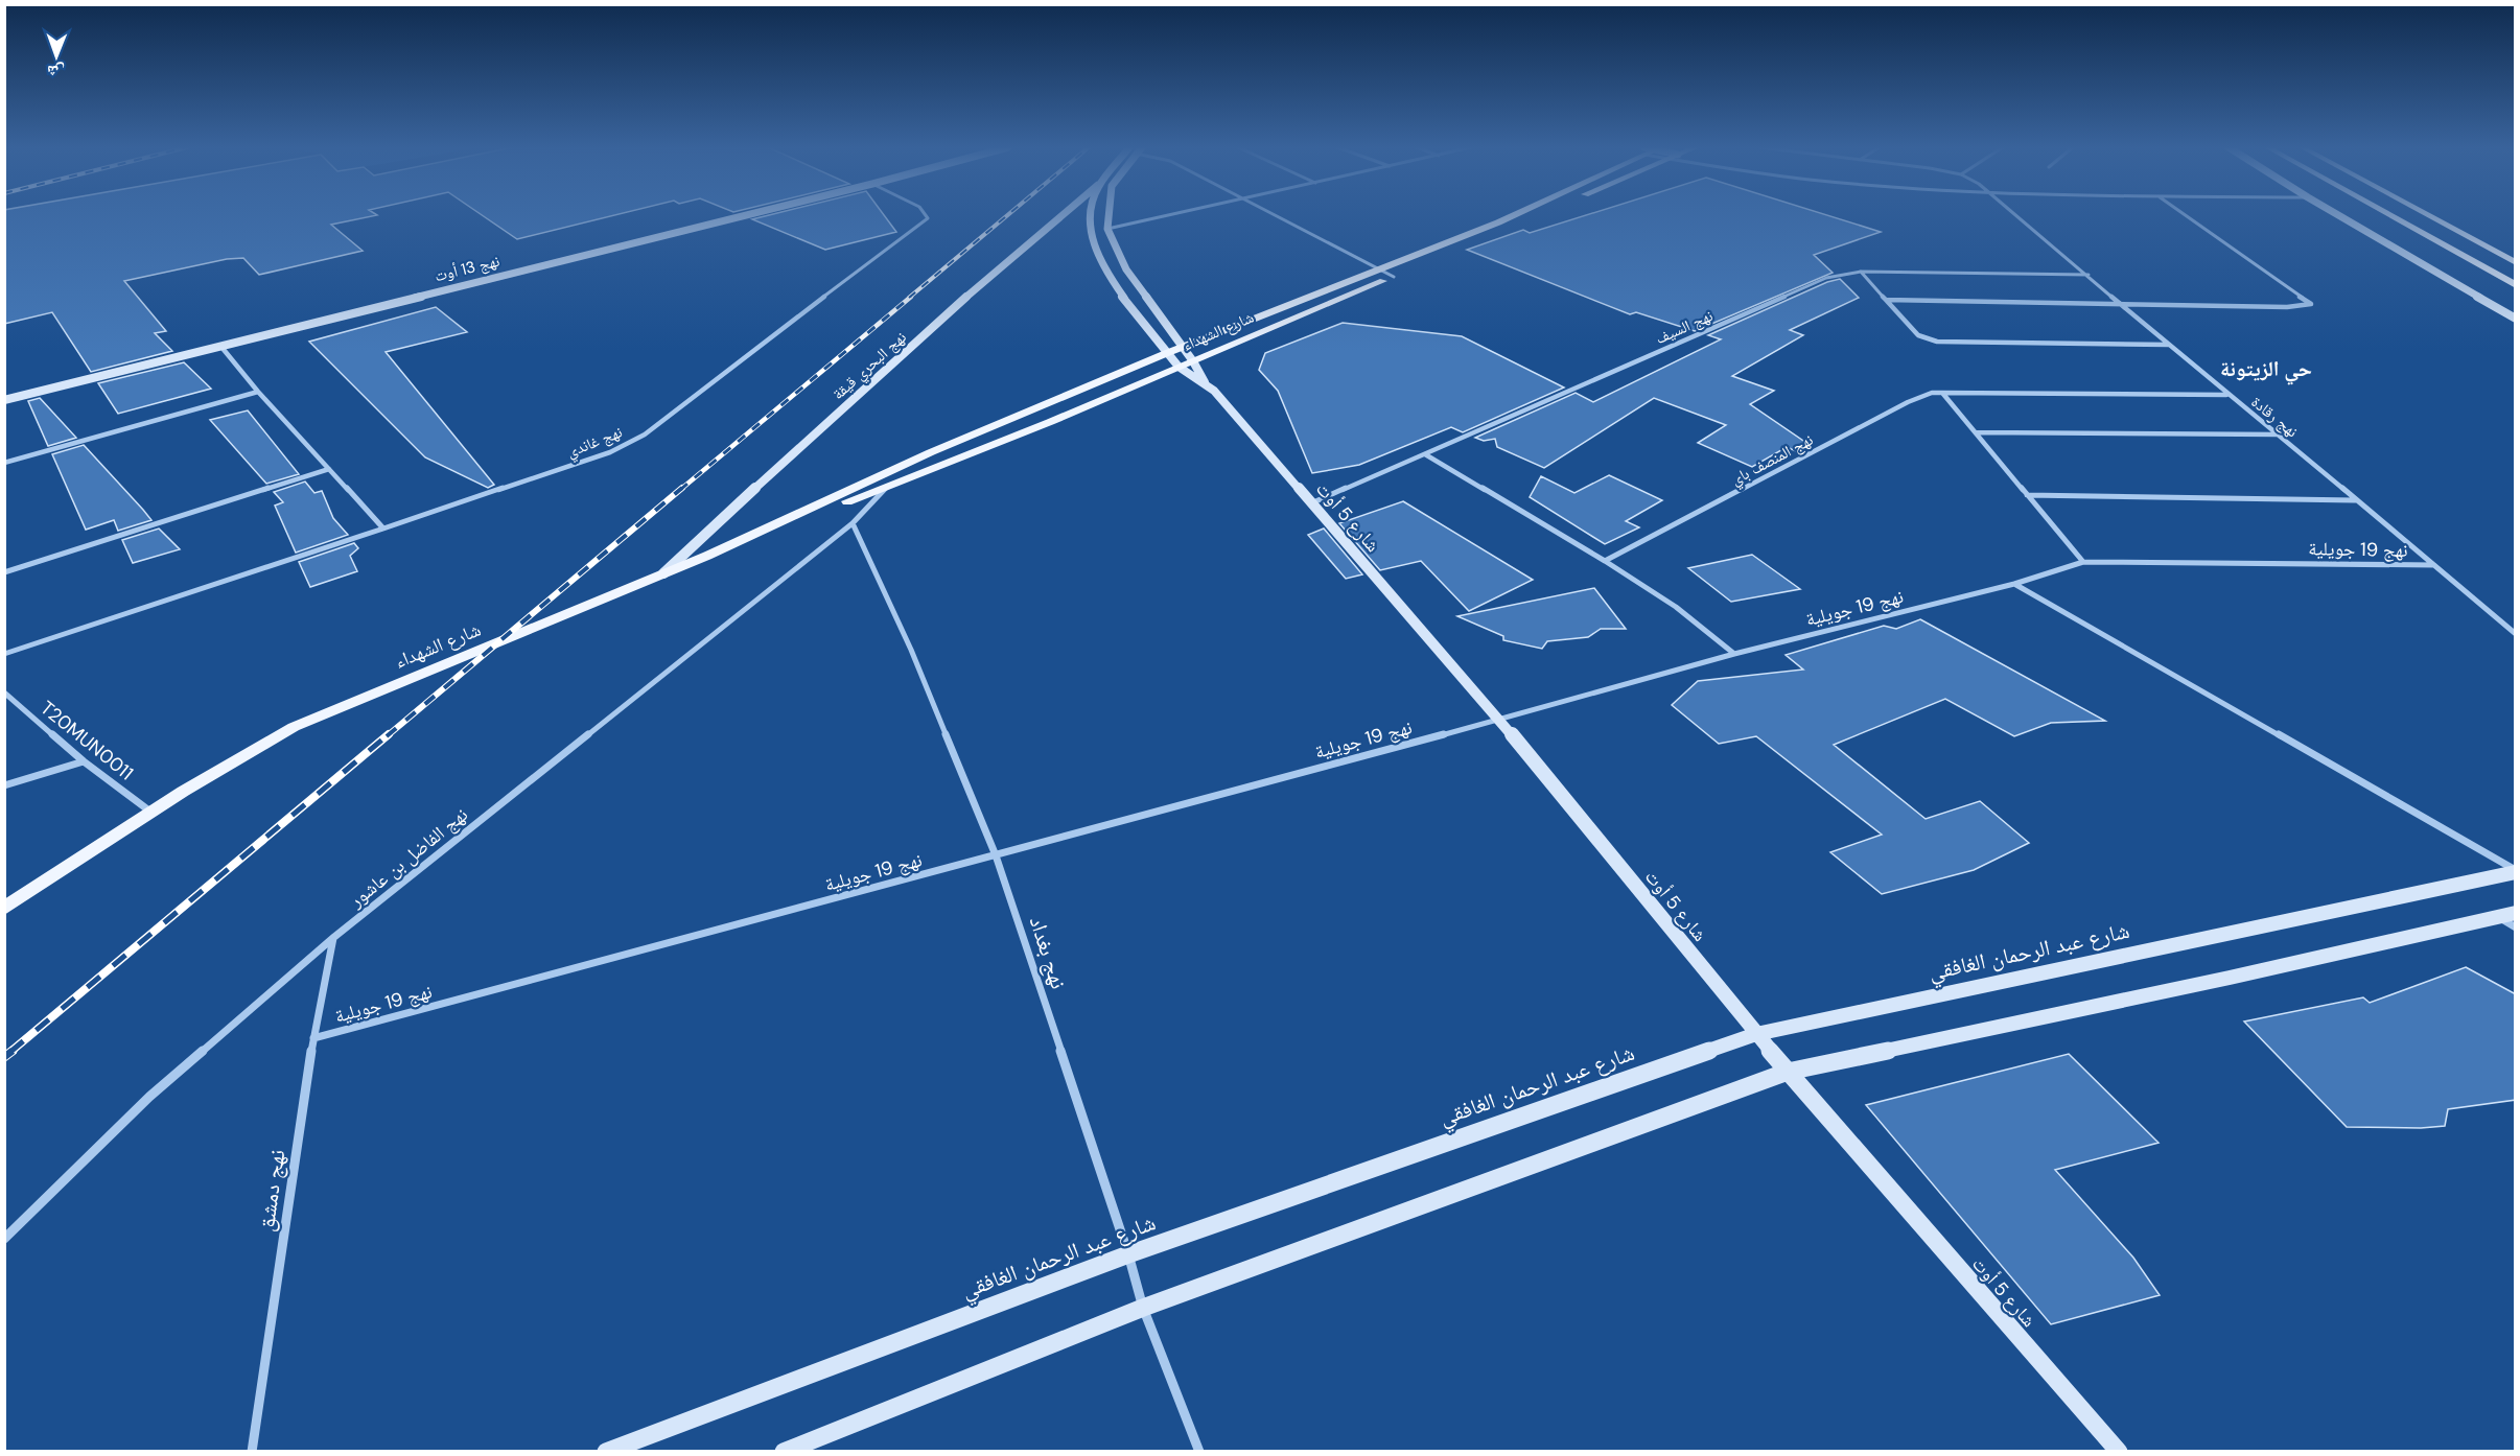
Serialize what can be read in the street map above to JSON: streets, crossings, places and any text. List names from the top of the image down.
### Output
{
  "streets": {
    "main road": [
      "نهج 13 أوت",
      "شارع الشهداء",
      "نهج البحري قيقة",
      "شارع 5 أوت",
      "شارع عبد الرحمان الغافقي"
    ],
    "street": [
      "نهج السيف",
      "نهج رقادة",
      "نهج غاندي",
      "نهج المنصف باي",
      "نهج 19 جويلية",
      "T20MUN0011",
      "نهج الفاضل بن عاشور",
      "نهج بغداد",
      "نهج دمشق"
    ]
  },
  "crossings": [
    ["نهج السيف", "نهج رقادة"],
    ["نهج السيف", "شارع 5 أوت"],
    ["شارع الشهداء", "نهج البحري قيقة"],
    ["شارع الشهداء", "شارع 5 أوت"],
    ["شارع الشهداء", "T20MUN0011"],
    ["نهج رقادة", "نهج المنصف باي"],
    ["نهج رقادة", "نهج 19 جويلية"],
    ["شارع 5 أوت", "نهج 19 جويلية"],
    ["شارع 5 أوت", "شارع عبد الرحمان الغافقي"],
    ["نهج 19 جويلية", "نهج بغداد"],
    ["نهج 19 جويلية", "نهج دمشق"],
    ["نهج الفاضل بن عاشور", "نهج بغداد"],
    ["نهج الفاضل بن عاشور", "نهج دمشق"],
    ["شارع عبد الرحمان الغافقي", "نهج بغداد"]
  ],
  "districts": ["حي الزيتونة"],
  "north": "bottom"
}
